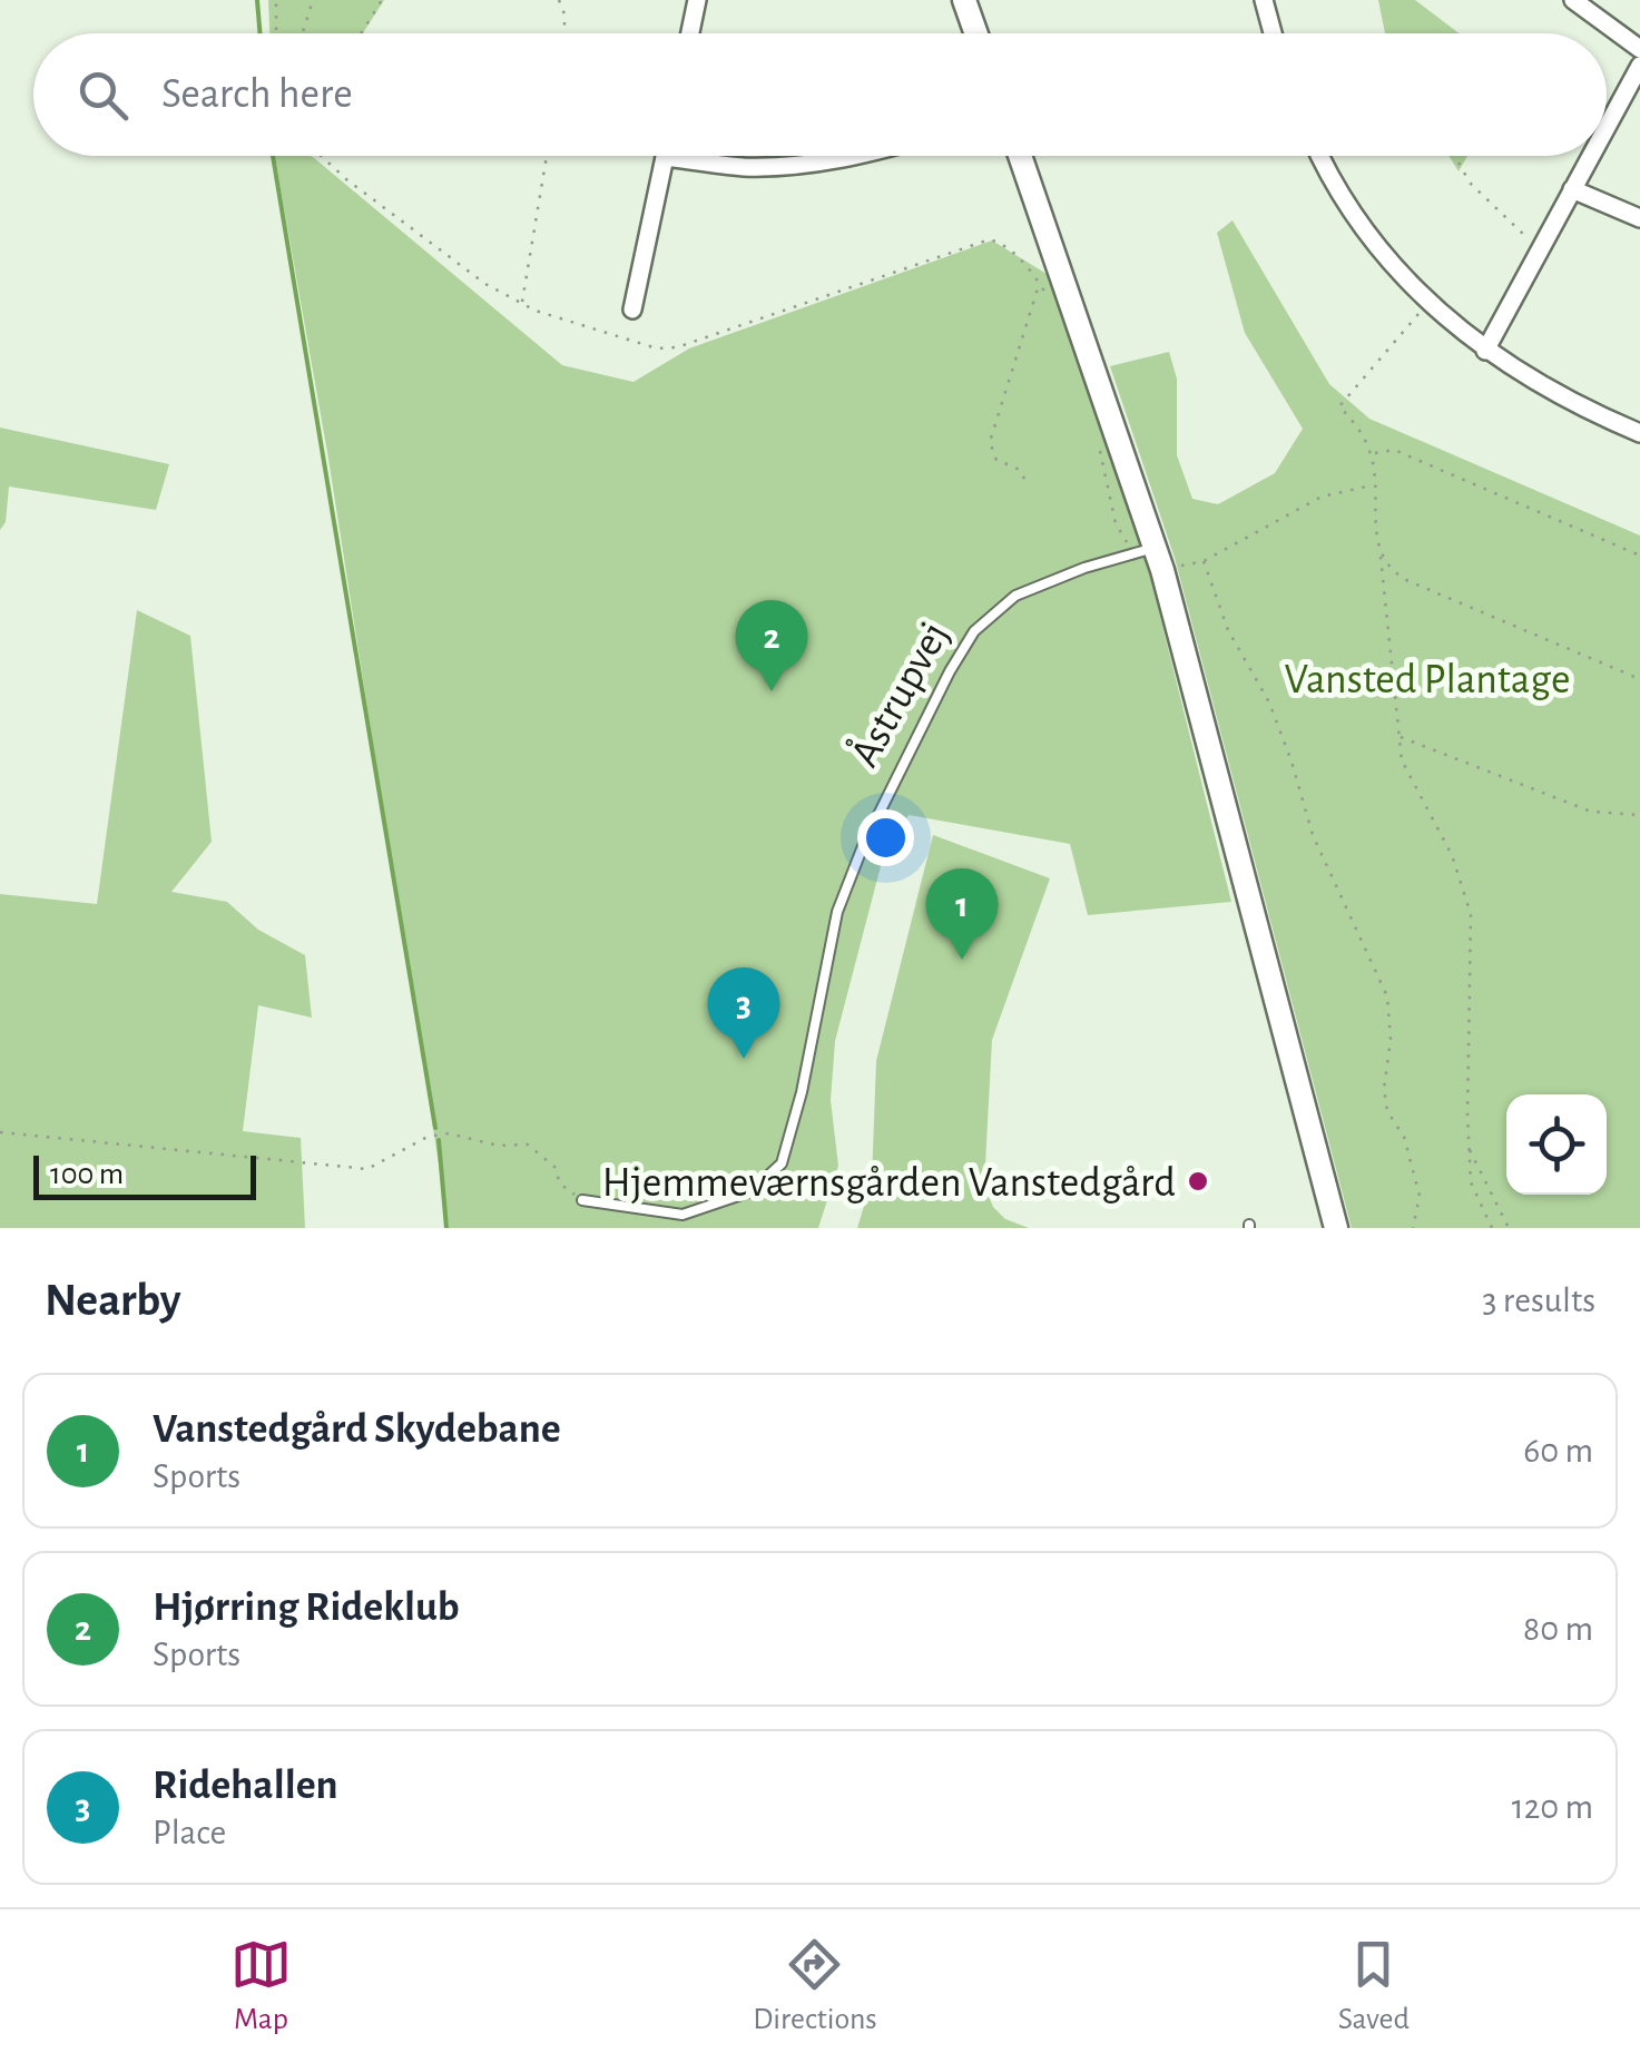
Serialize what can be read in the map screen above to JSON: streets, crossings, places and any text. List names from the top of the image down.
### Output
{
  "streets": {
    "lane": ["Åstrupvej"]
  },
  "parks": ["Vansted Plantage"],
  "places": ["Hjemmeværnsgården Vanstedgård"],
  "scale_bar": "100 m",
  "page": {
    "search": "Search here",
    "pins": ["2", "1", "3"],
    "scale": "100 m",
    "heading": ["Nearby", "3 results"],
    "list": [
      {
        "mark": "1",
        "name": "Vanstedgård Skydebane",
        "note": "Sports",
        "value": "60 m"
      },
      {
        "mark": "2",
        "name": "Hjørring Rideklub",
        "note": "Sports",
        "value": "80 m"
      },
      {
        "mark": "3",
        "name": "Ridehallen",
        "note": "Place",
        "value": "120 m"
      }
    ],
    "nav": ["Map", "Directions", "Saved"]
  }
}
